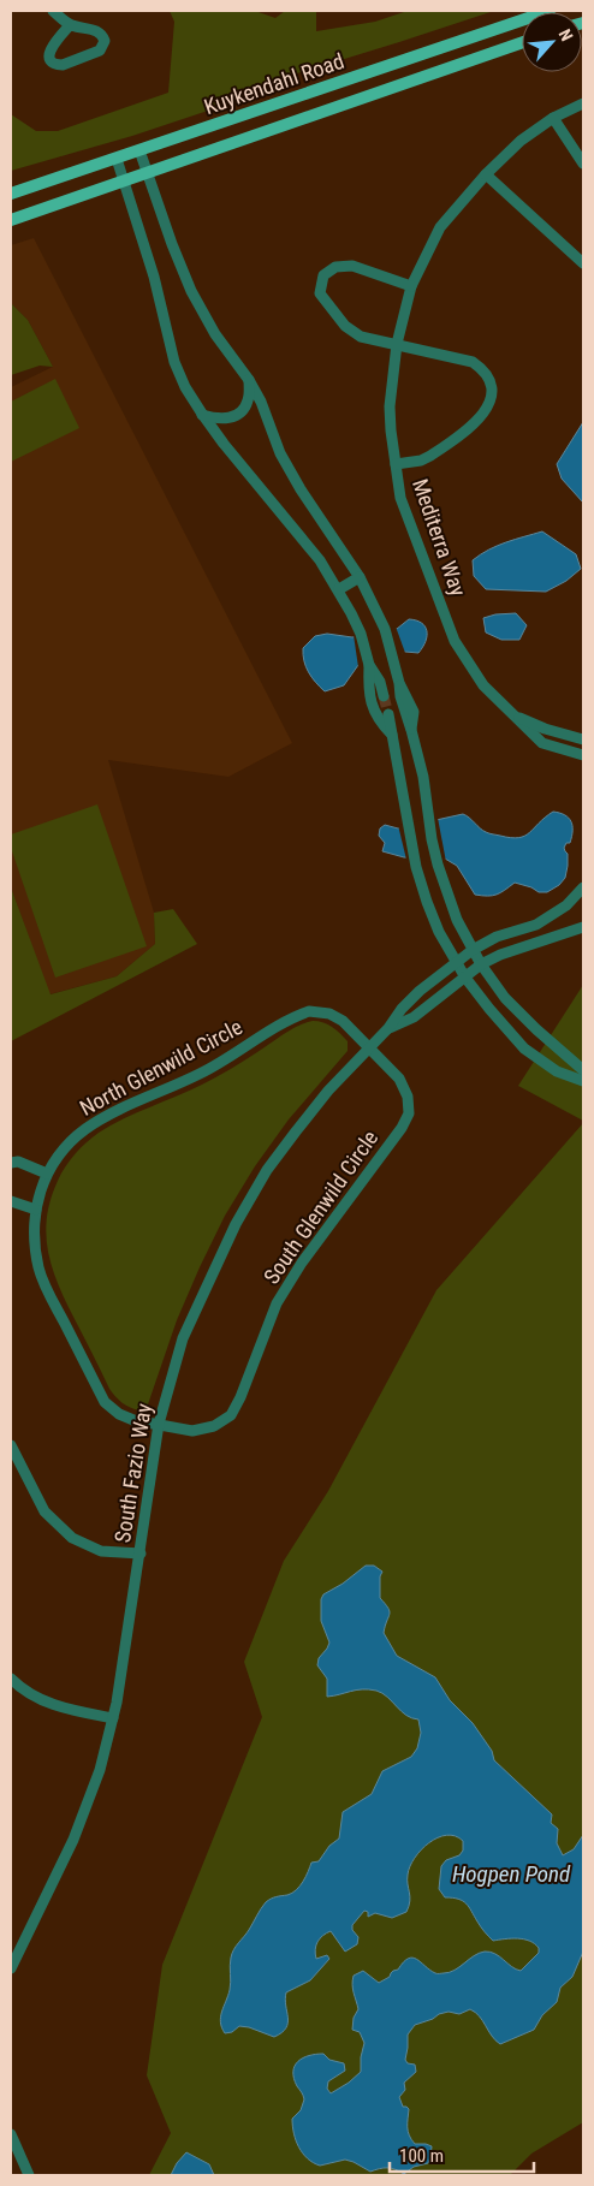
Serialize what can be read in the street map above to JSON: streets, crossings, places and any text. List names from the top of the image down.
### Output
{
  "streets": {
    "main road": ["Kuykendahl Road"],
    "street": [
      "Mediterra Way",
      "North Glenwild Circle",
      "South Glenwild Circle",
      "South Fazio Way"
    ]
  },
  "crossings": [
    ["North Glenwild Circle", "South Glenwild Circle"],
    ["North Glenwild Circle", "South Fazio Way"],
    ["South Glenwild Circle", "South Fazio Way"]
  ],
  "water": ["Hogpen Pond"],
  "scale_bar": "100 m",
  "north": "top right"
}
